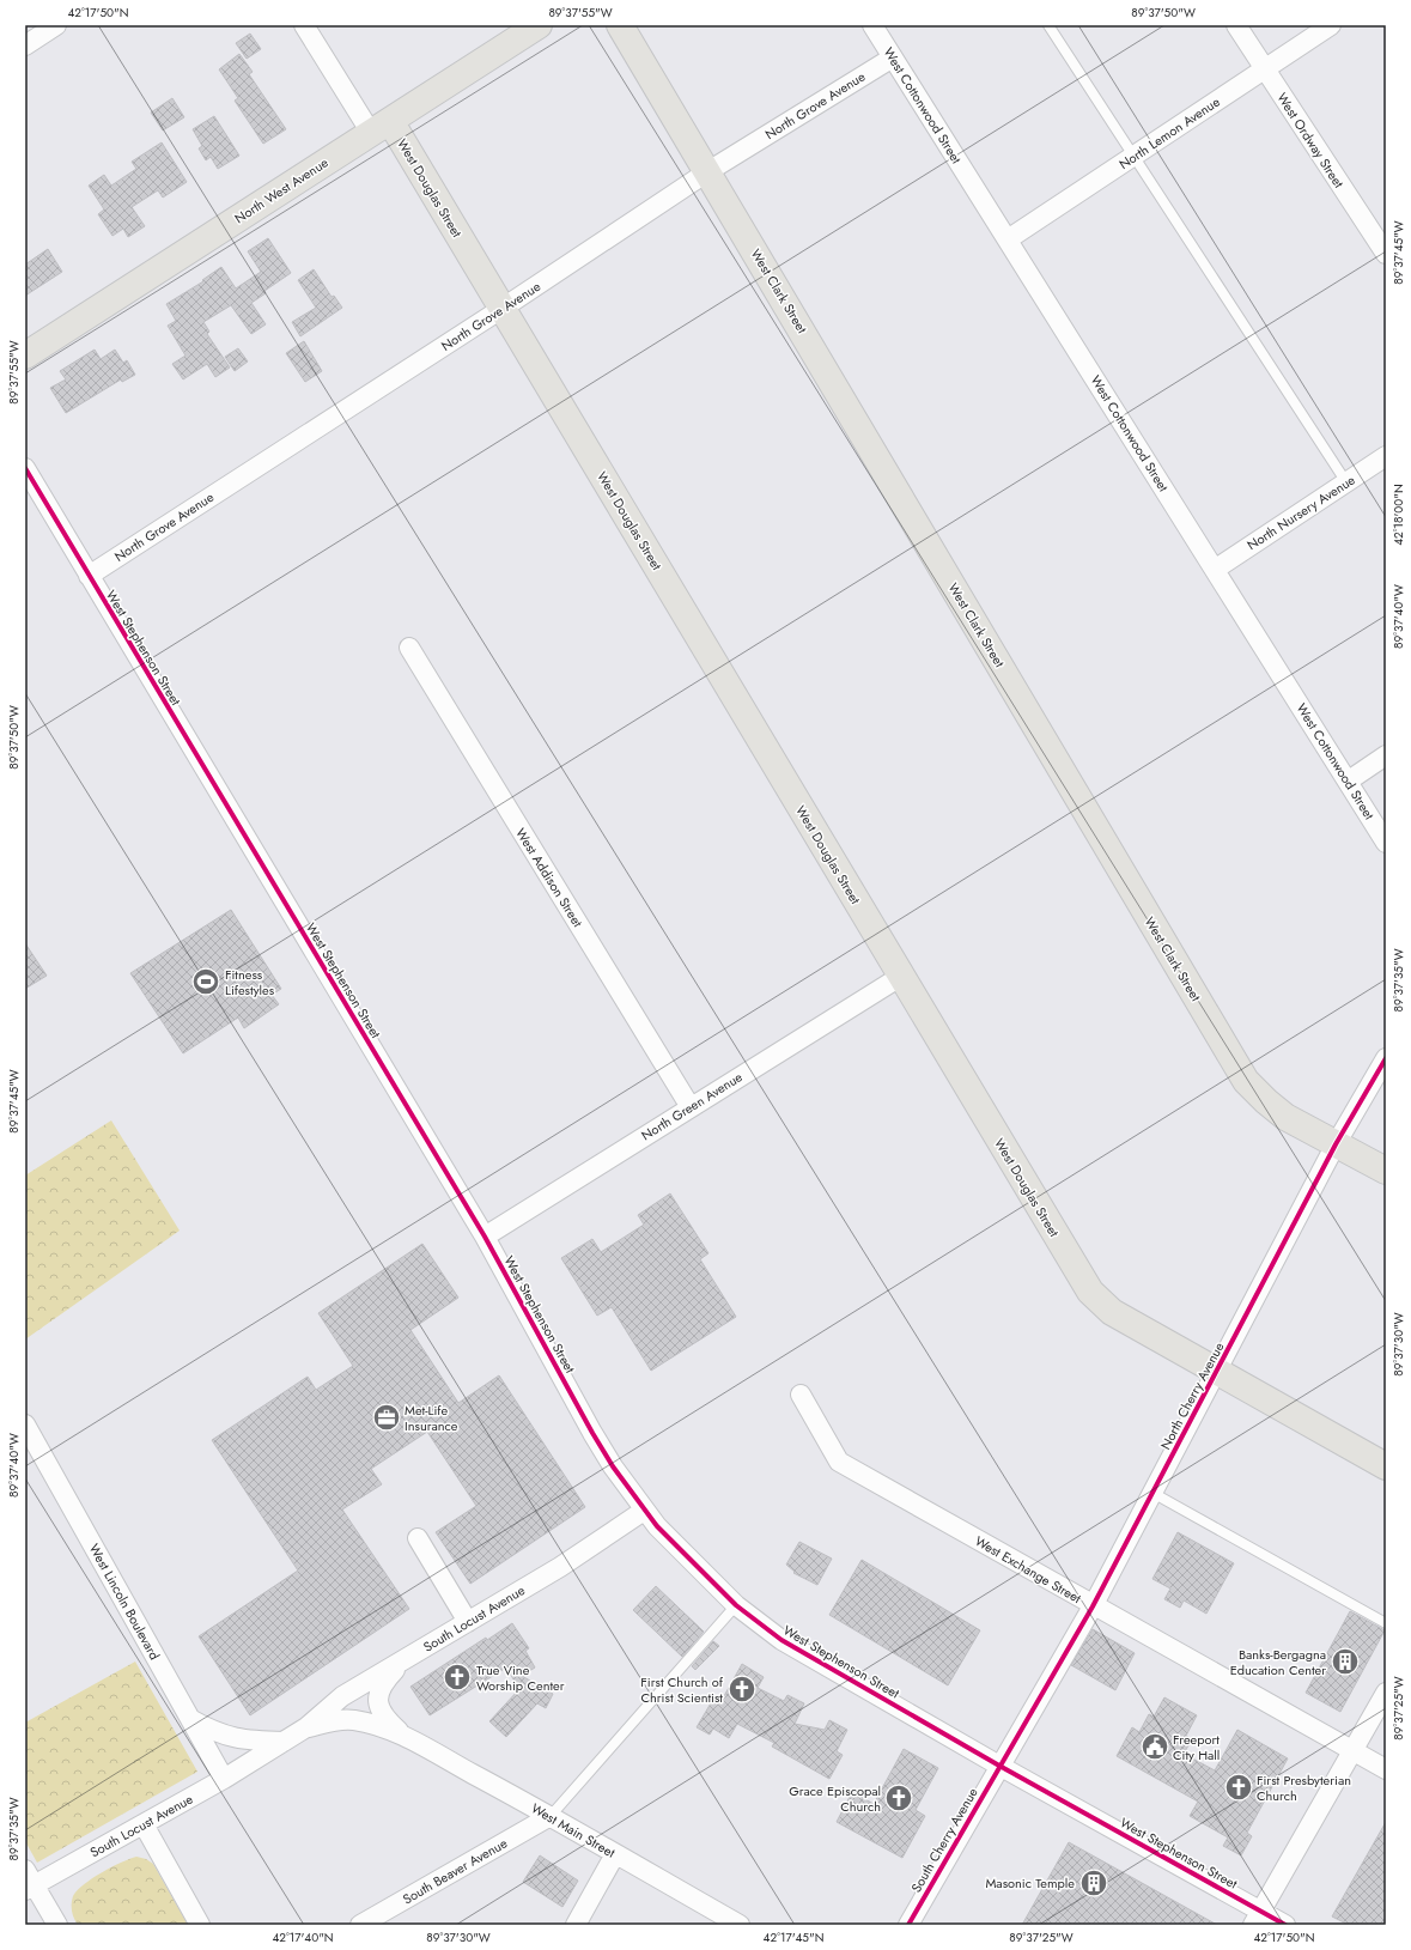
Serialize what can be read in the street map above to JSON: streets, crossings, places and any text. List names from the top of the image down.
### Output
{
  "streets": {
    "main road": ["West Douglas Street", "North West Avenue", "West Clark Street"],
    "street": [
      "North Grove Avenue",
      "West Cottonwood Street",
      "North Lemon Avenue",
      "West Ordway Street",
      "North Nursery Avenue",
      "West Stephenson Street",
      "West Addison Street",
      "North Green Avenue",
      "North Cherry Avenue",
      "West Exchange Street",
      "West Lincoln Boulevard",
      "South Locust Avenue",
      "West Main Street",
      "South Cherry Avenue",
      "South Beaver Avenue"
    ]
  },
  "crossings": [
    ["North Grove Avenue", "West Cottonwood Street"],
    ["North Grove Avenue", "West Douglas Street"],
    ["North Grove Avenue", "West Clark Street"],
    ["North Grove Avenue", "West Stephenson Street"],
    ["West Cottonwood Street", "North Lemon Avenue"],
    ["West Cottonwood Street", "North Nursery Avenue"],
    ["North Lemon Avenue", "West Ordway Street"],
    ["West Douglas Street", "North West Avenue"],
    ["West Douglas Street", "North Green Avenue"],
    ["West Douglas Street", "North Cherry Avenue"],
    ["West Clark Street", "North Cherry Avenue"],
    ["West Stephenson Street", "North Green Avenue"],
    ["West Stephenson Street", "North Cherry Avenue"],
    ["West Stephenson Street", "South Locust Avenue"],
    ["West Stephenson Street", "South Cherry Avenue"],
    ["West Addison Street", "North Green Avenue"],
    ["North Cherry Avenue", "West Exchange Street"],
    ["North Cherry Avenue", "South Cherry Avenue"],
    ["West Lincoln Boulevard", "South Locust Avenue"],
    ["South Locust Avenue", "West Main Street"],
    ["West Main Street", "South Beaver Avenue"]
  ],
  "places": {
    "sports": ["Fitness Lifestyles"],
    "office": ["Met-Life Insurance"],
    "building": ["Banks-Bergagna Education Center", "Masonic Temple"],
    "church": [
      "True Vine Worship Center",
      "First Church of Christ Scientist",
      "First Presbyterian Church",
      "Grace Episcopal Church"
    ],
    "public building": ["Freeport City Hall"]
  },
  "coordinates": [
    "42°17'50\"N",
    "89°37'55\"W",
    "89°37'50\"W",
    "89°37'45\"W",
    "42°18'00\"N",
    "89°37'40\"W",
    "89°37'35\"W",
    "89°37'30\"W",
    "89°37'25\"W",
    "42°17'40\"N",
    "42°17'45\"N"
  ]
}
